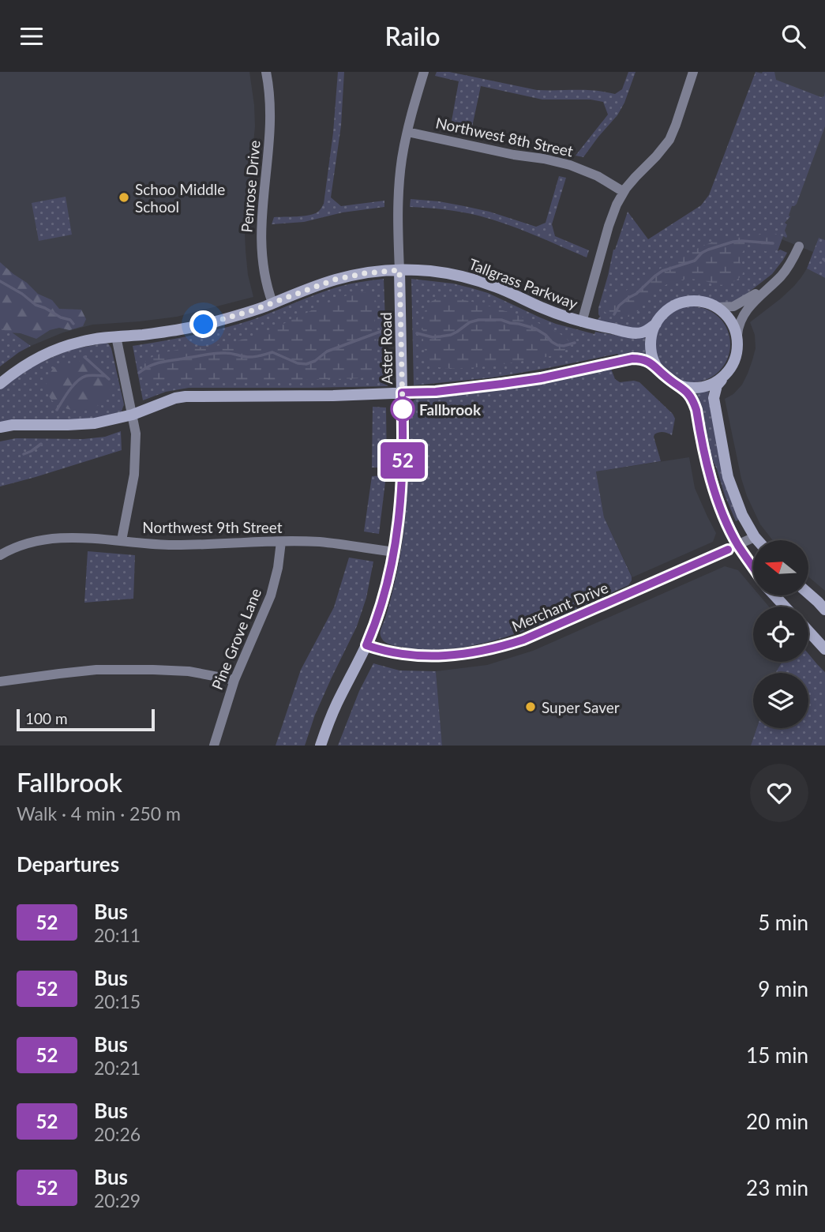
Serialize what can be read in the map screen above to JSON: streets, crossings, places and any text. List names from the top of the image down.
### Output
{
  "streets": {
    "street": [
      "Northwest 8th Street",
      "Penrose Drive",
      "Tallgrass Parkway",
      "Aster Road",
      "Northwest 9th Street",
      "Merchant Drive",
      "Pine Grove Lane"
    ]
  },
  "crossings": [
    ["Northwest 8th Street", "Aster Road"],
    ["Penrose Drive", "Tallgrass Parkway"],
    ["Tallgrass Parkway", "Aster Road"],
    ["Aster Road", "Northwest 9th Street"],
    ["Aster Road", "Merchant Drive"],
    ["Northwest 9th Street", "Pine Grove Lane"]
  ],
  "places": ["Schoo Middle School", "Fallbrook", "Super Saver"],
  "lines": ["bus line 52"],
  "scale_bar": "100 m",
  "north": "left",
  "page": {
    "header": "Railo",
    "on_map": "52",
    "scale": "100 m",
    "heading": [
      ["Fallbrook", "Walk · 4 min · 250 m"],
      "Departures"
    ],
    "list": [
      {
        "mark": "52",
        "name": "Bus",
        "note": "20:11",
        "value": "5 min"
      },
      {
        "mark": "52",
        "name": "Bus",
        "note": "20:15",
        "value": "9 min"
      },
      {
        "mark": "52",
        "name": "Bus",
        "note": "20:21",
        "value": "15 min"
      },
      {
        "mark": "52",
        "name": "Bus",
        "note": "20:26",
        "value": "20 min"
      },
      {
        "mark": "52",
        "name": "Bus",
        "note": "20:29",
        "value": "23 min"
      }
    ]
  }
}
